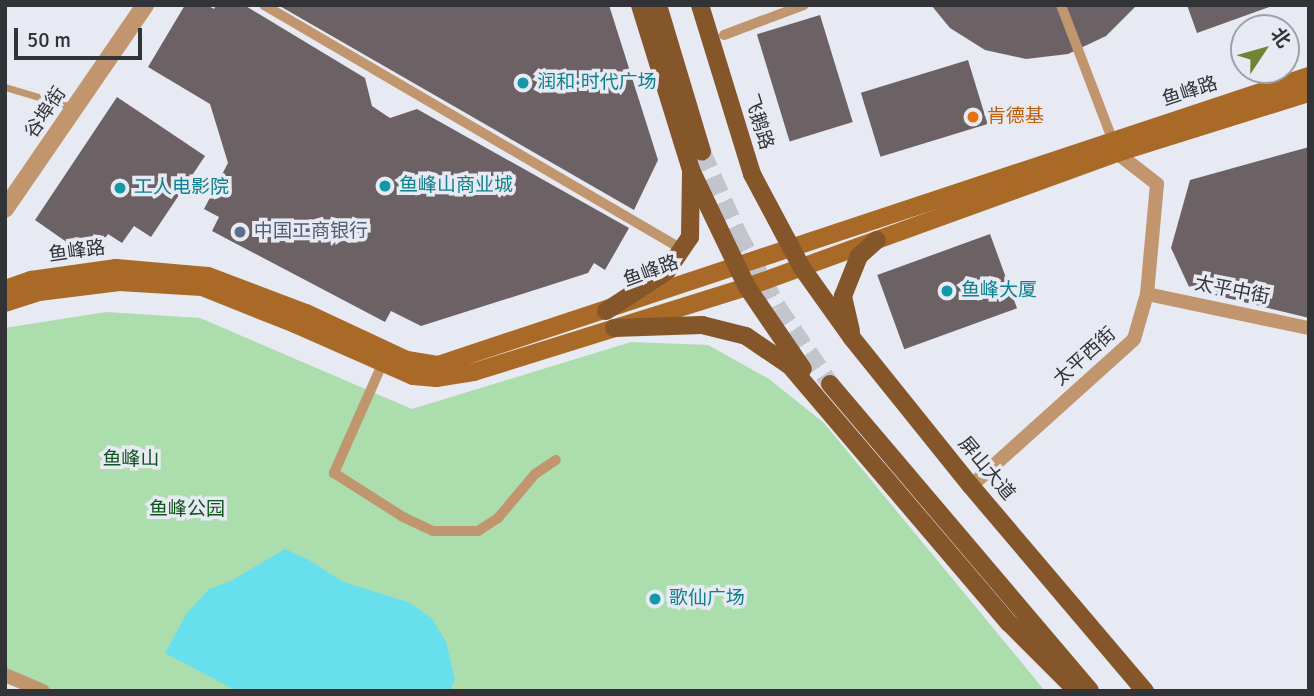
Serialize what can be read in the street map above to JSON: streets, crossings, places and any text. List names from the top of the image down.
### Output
{
  "streets": {
    "main road": ["鱼峰路", "飞鹅路", "屏山大道"],
    "street": ["谷埠街", "太平中街", "太平西街"]
  },
  "crossings": [
    ["鱼峰路", "飞鹅路"],
    ["鱼峰路", "太平西街"],
    ["鱼峰路", "屏山大道"],
    ["飞鹅路", "屏山大道"],
    ["太平中街", "太平西街"],
    ["太平西街", "屏山大道"]
  ],
  "parks": ["鱼峰山", "鱼峰公园"],
  "places": [
    "润和·时代广场",
    "肯德基",
    "鱼峰山商业城",
    "工人电影院",
    "中国工商银行",
    "鱼峰大厦",
    "歌仙广场"
  ],
  "scale_bar": "50 m",
  "north": "top right"
}
